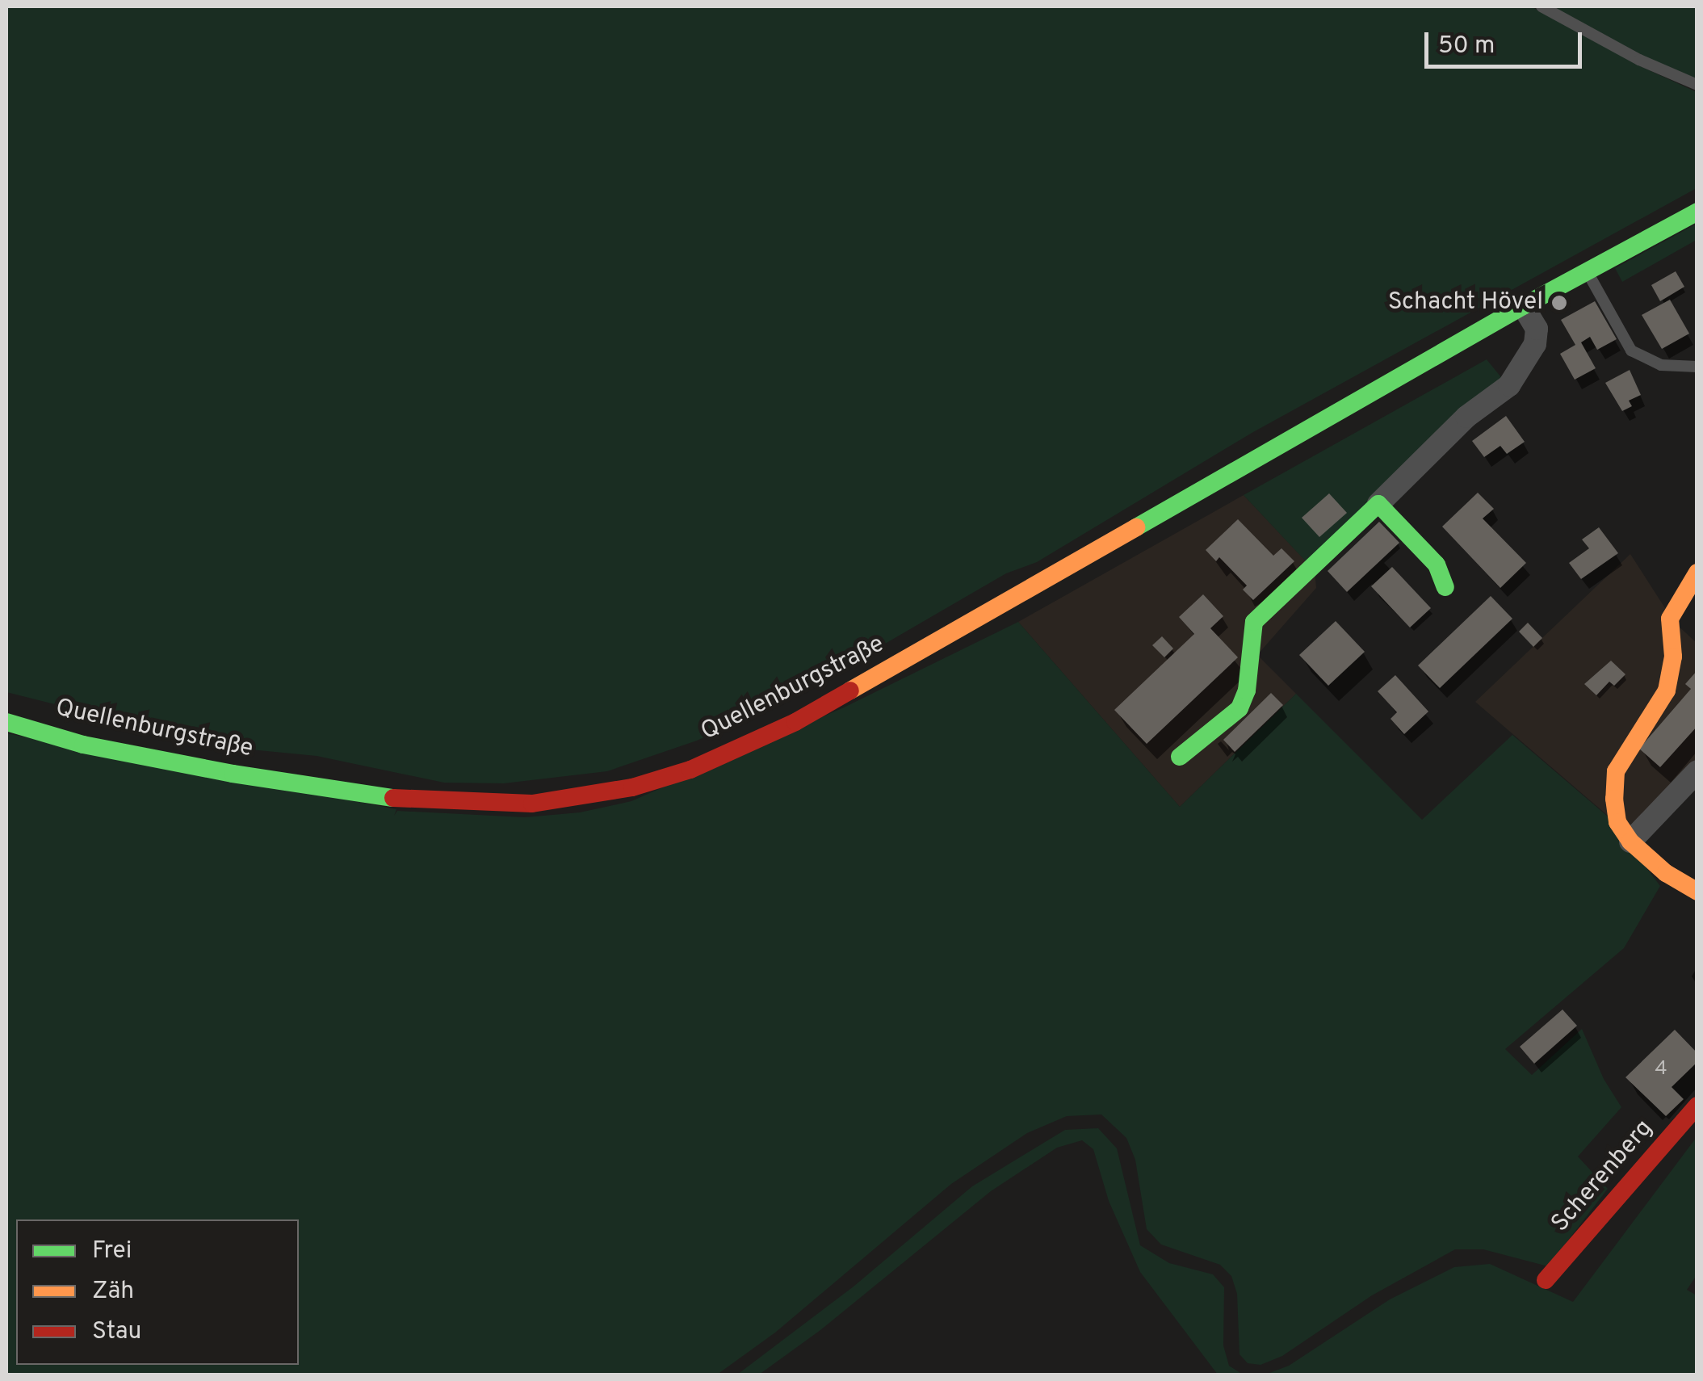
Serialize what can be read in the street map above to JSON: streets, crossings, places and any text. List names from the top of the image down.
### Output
{
  "streets": {
    "street": ["Quellenburgstraße", "Scherenberg"]
  },
  "places": ["Schacht Hövel"],
  "house_numbers": ["4"],
  "legend": ["Frei", "Zäh", "Stau"],
  "scale_bar": "50 m"
}
